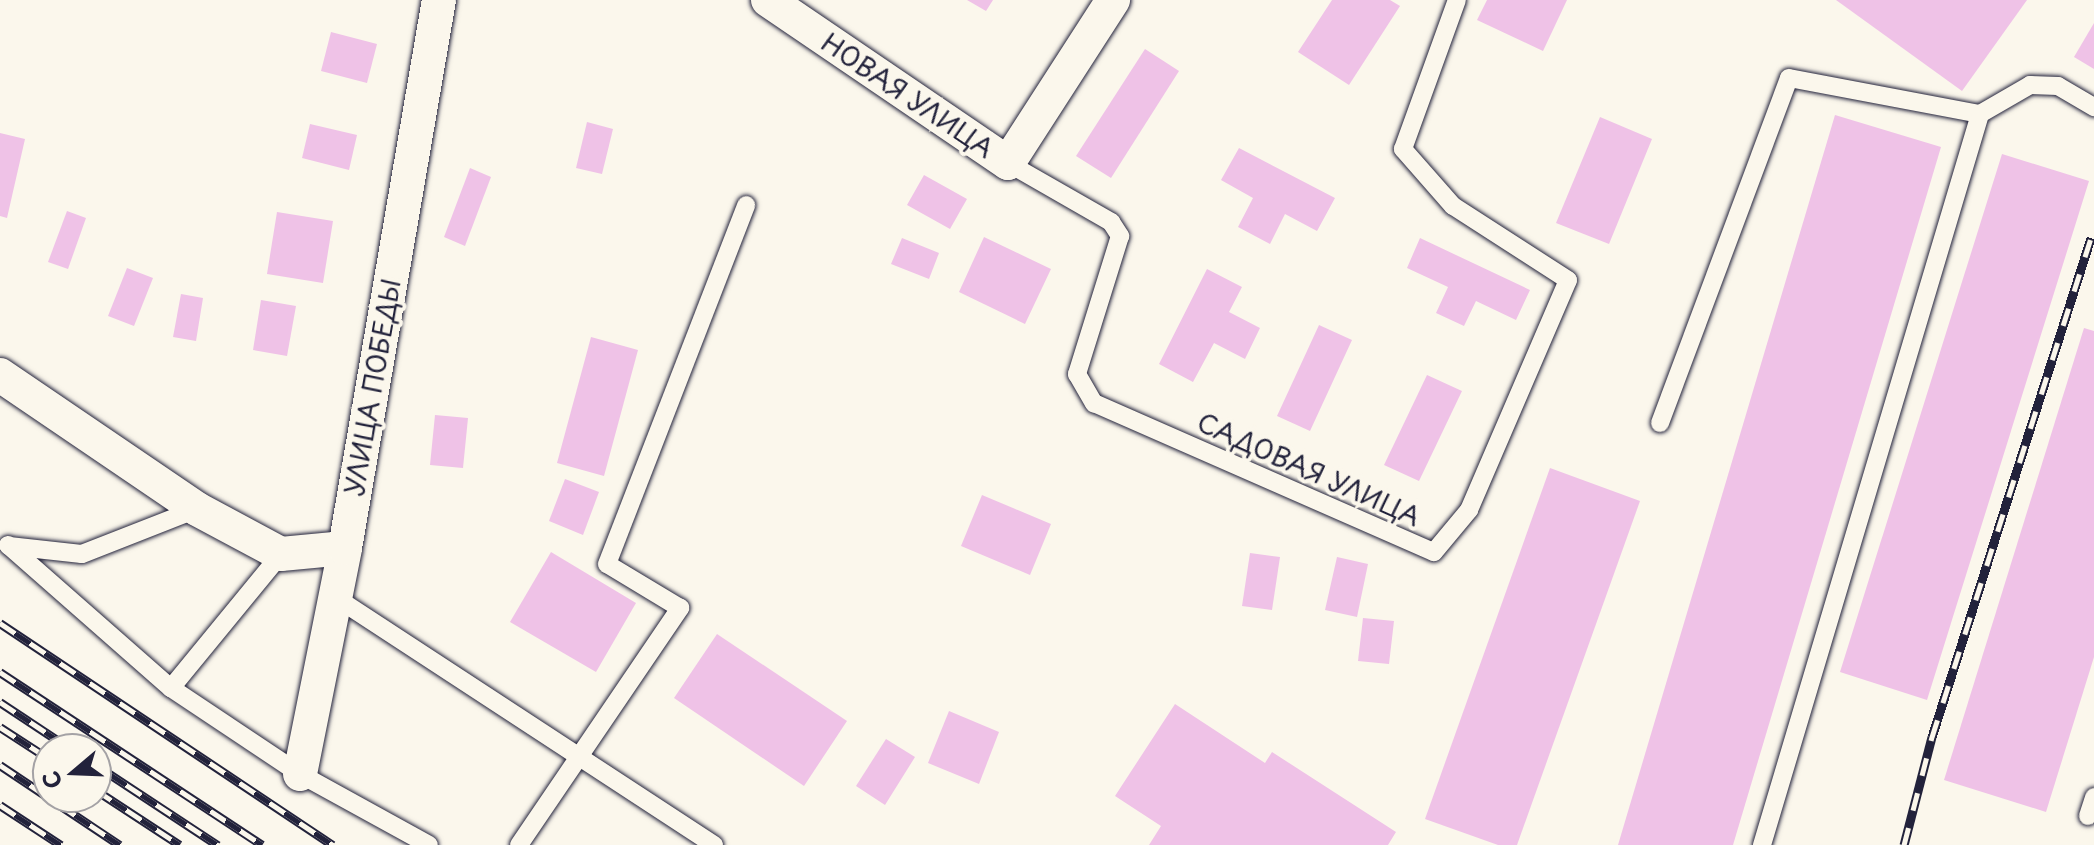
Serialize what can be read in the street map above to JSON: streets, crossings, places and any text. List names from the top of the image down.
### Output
{
  "streets": {
    "street": ["НОВАЯ УЛИЦА", "УЛИЦА ПОБЕДЫ"],
    "lane": ["САДОВАЯ УЛИЦА"]
  },
  "crossings": [
    ["НОВАЯ УЛИЦА", "САДОВАЯ УЛИЦА"]
  ],
  "north": "left"
}
